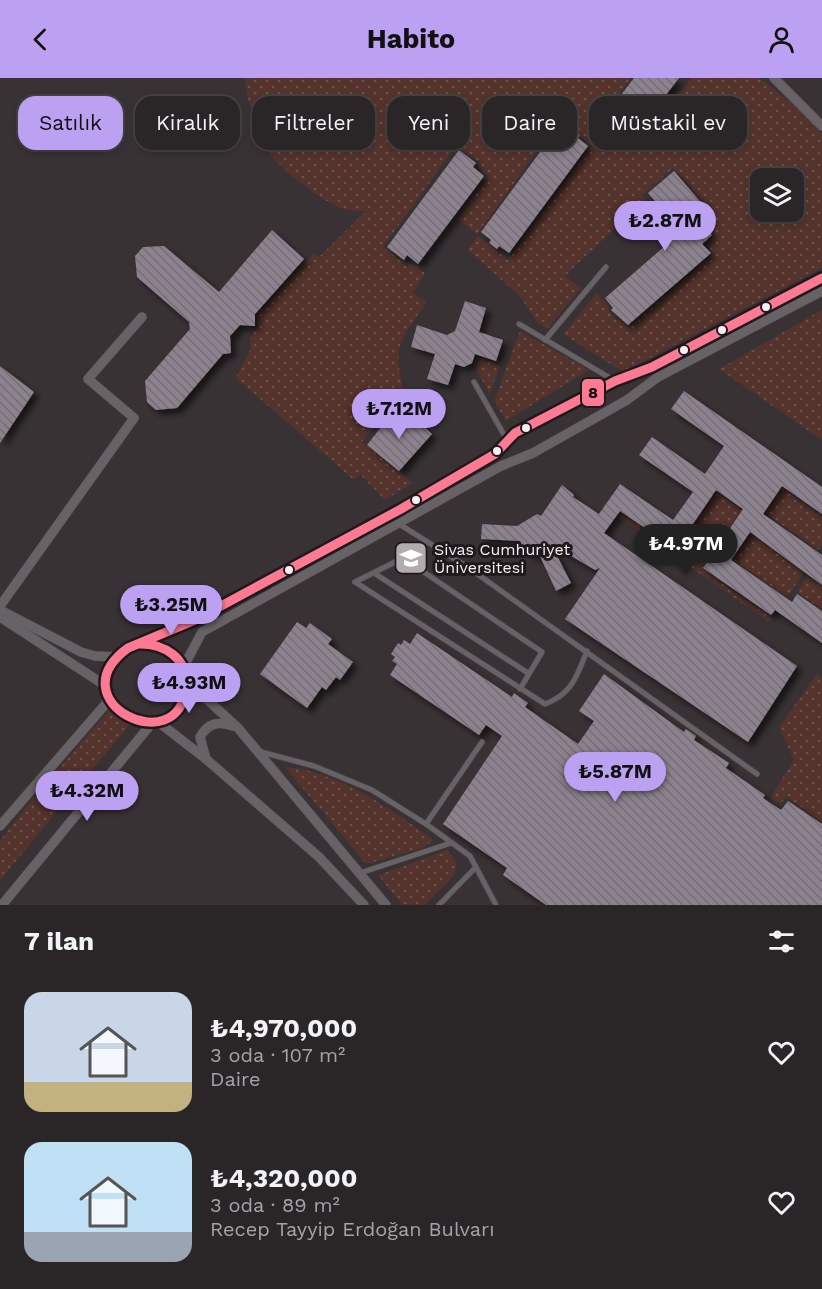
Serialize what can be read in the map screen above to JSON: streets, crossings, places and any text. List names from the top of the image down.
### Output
{
  "places": {
    "school or university": ["Sivas Cumhuriyet Üniversitesi"]
  },
  "lines": ["transit line 8"],
  "page": {
    "header": "Habito",
    "chip": [
      "Satılık",
      "Kiralık",
      "Filtreler",
      "Yeni",
      "Daire",
      "Müstakil ev"
    ],
    "price": [
      "₺2.87M",
      "₺7.12M",
      "₺4.97M",
      "₺3.25M",
      "₺4.93M",
      "₺5.87M",
      "₺4.32M"
    ],
    "heading": "7 ilan",
    "list": [
      {
        "name": "₺4,970,000",
        "note": "3 oda · 107 m² · Daire"
      },
      {
        "name": "₺4,320,000",
        "note": "3 oda · 89 m² · Recep Tayyip Erdoğan Bulvarı"
      }
    ]
  }
}
